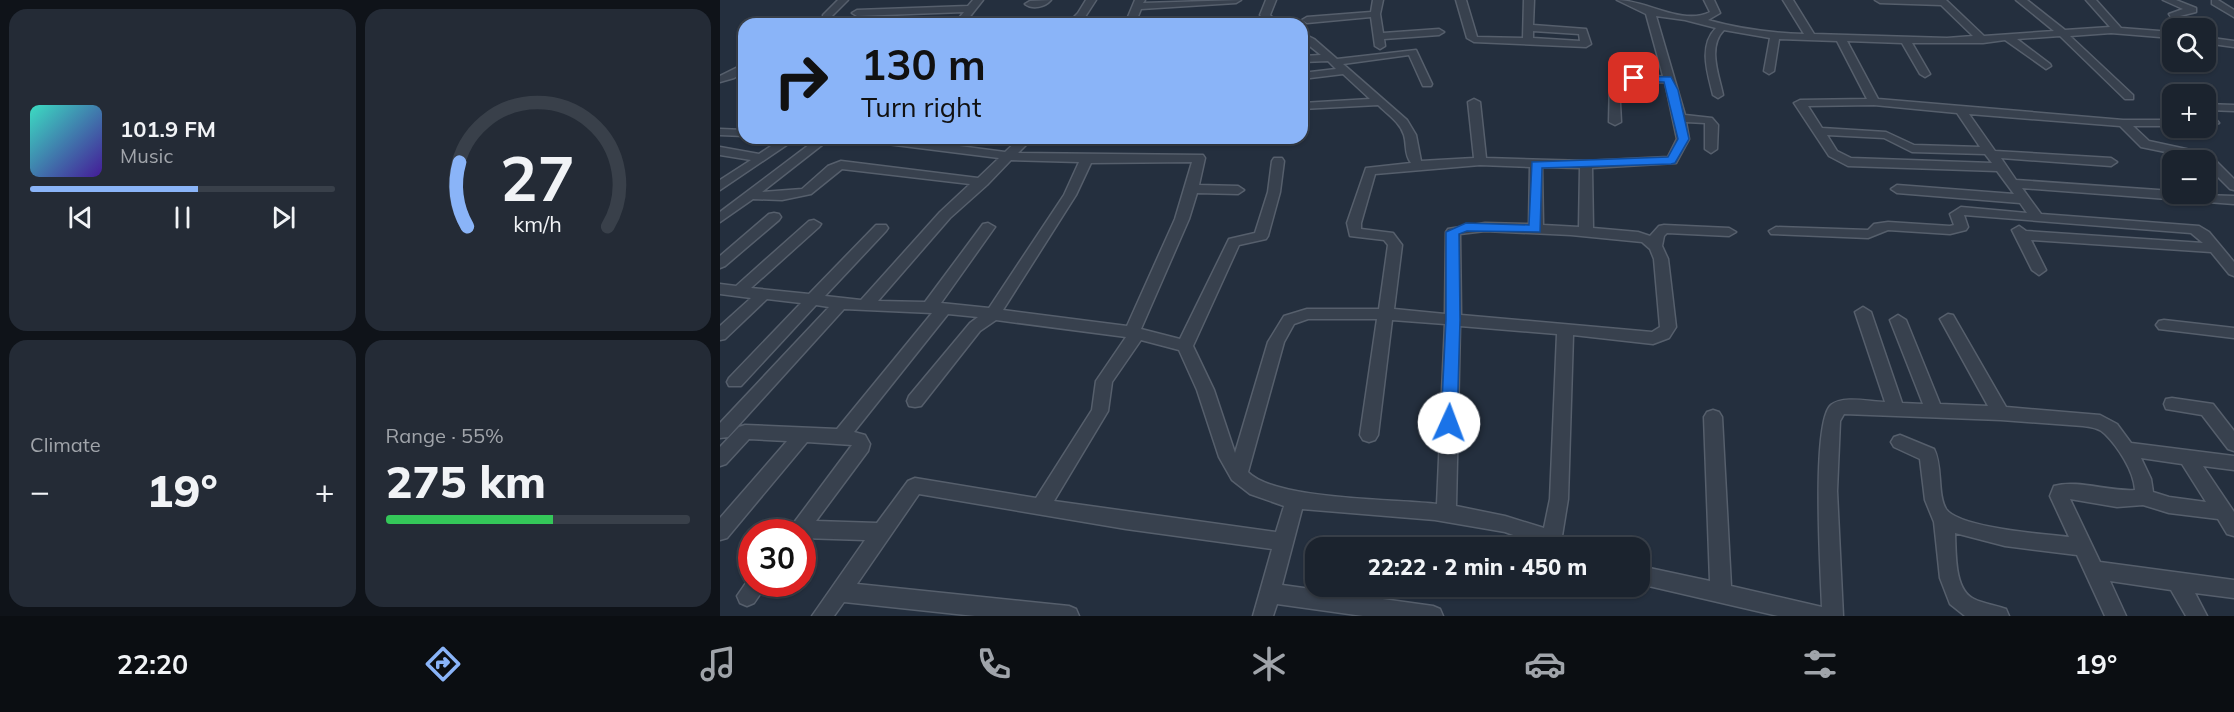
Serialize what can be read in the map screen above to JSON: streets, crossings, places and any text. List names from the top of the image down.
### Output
{
  "page": {
    "map_buttons": ["+", "−"],
    "turn": ["130 m", "Turn right"],
    "song": ["101.9 FM", "Music"],
    "tile": [
      "Climate",
      ["Range · 55%", "275 km"]
    ],
    "heat": ["−", "19°", "+"],
    "limit": "30",
    "trip": "22:22 · 2 min · 450 m",
    "tabs": ["22:20", "19°"],
    "gauge": ["27", "km/h"]
  }
}
